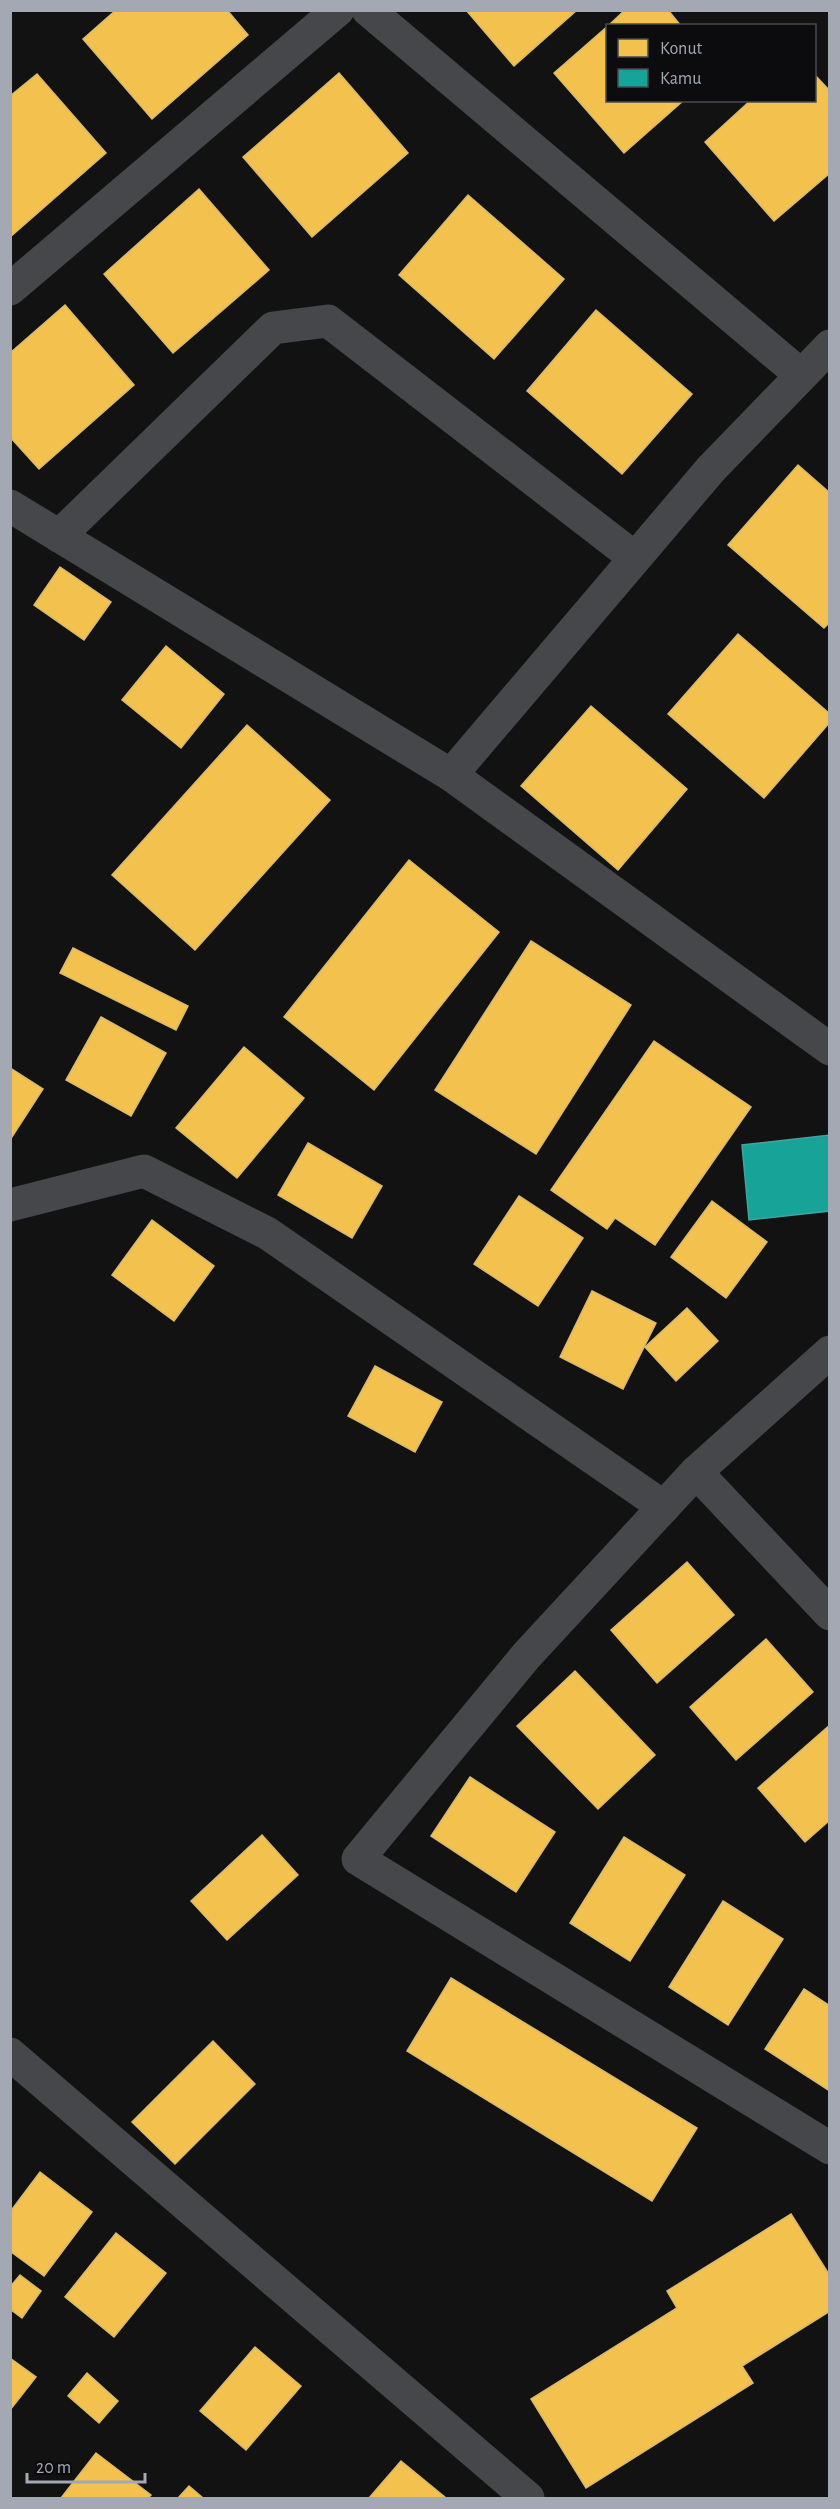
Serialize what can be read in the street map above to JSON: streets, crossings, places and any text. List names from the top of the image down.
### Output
{
  "legend": ["Konut", "Kamu"],
  "scale_bar": "20 m"
}
